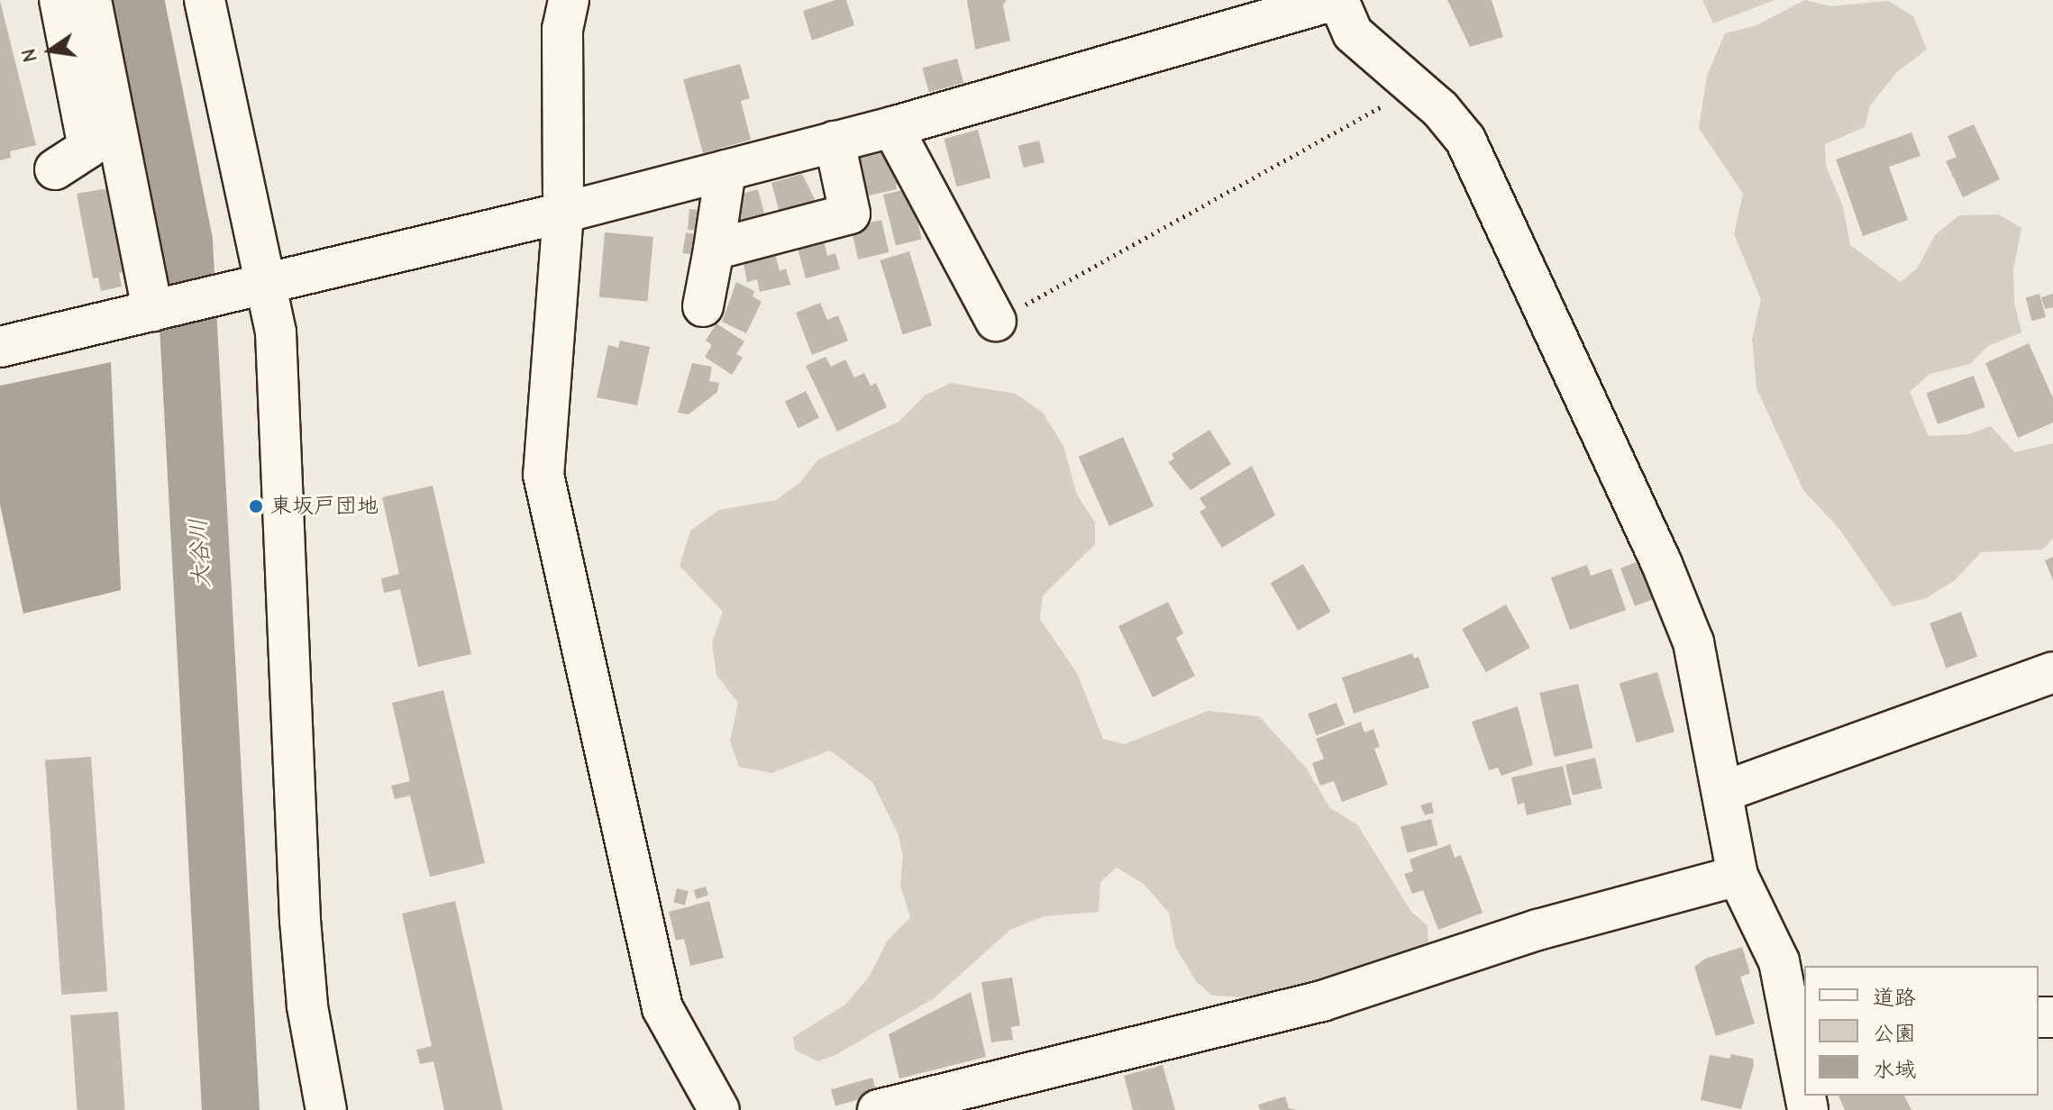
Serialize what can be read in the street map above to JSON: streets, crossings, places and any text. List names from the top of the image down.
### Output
{
  "water": ["大谷川"],
  "places": ["東坂戸団地"],
  "legend": ["道路", "公園", "水域"],
  "north": "left"
}
